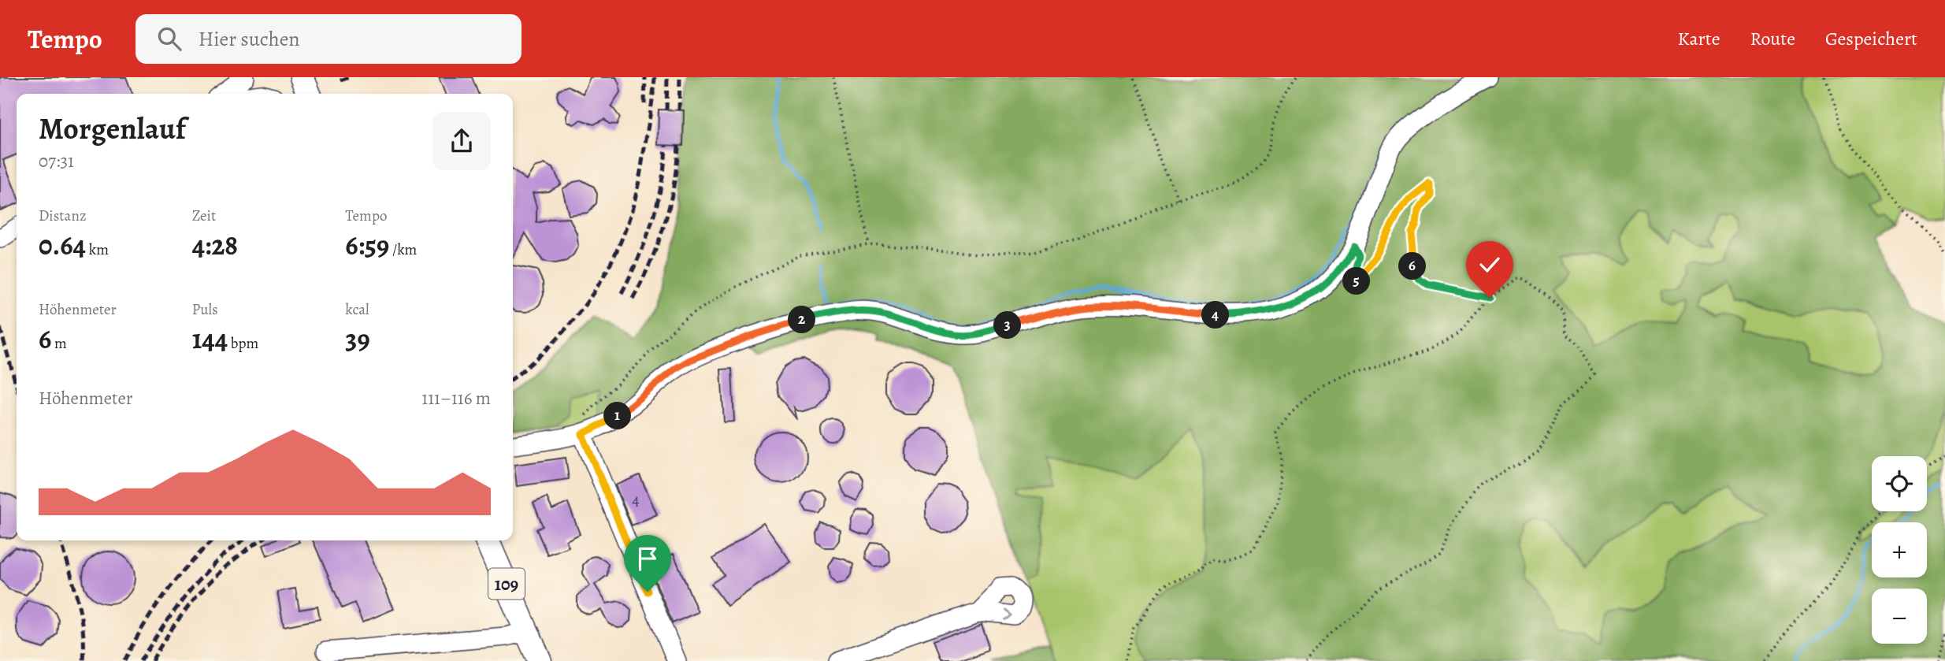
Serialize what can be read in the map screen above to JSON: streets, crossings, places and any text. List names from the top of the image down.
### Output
{
  "streets": {
    "main road": ["109"]
  },
  "house_numbers": ["4"],
  "page": {
    "header": "Tempo",
    "search": "Hier suchen",
    "nav": ["Karte", "Route", "Gespeichert"],
    "heading": ["Morgenlauf", "07:31"],
    "stats": [
      ["Distanz", "0.64 km"],
      ["Zeit", "4:28"],
      ["Tempo", "6:59 /km"],
      ["Höhenmeter", "6 m"],
      ["Puls", "144 bpm"],
      ["kcal", "39"]
    ],
    "pins": [
      "6",
      "5",
      "4",
      "2",
      "3",
      "1"
    ],
    "chart": ["Höhenmeter", "111–116 m"],
    "map_buttons": ["+", "−"]
  }
}
